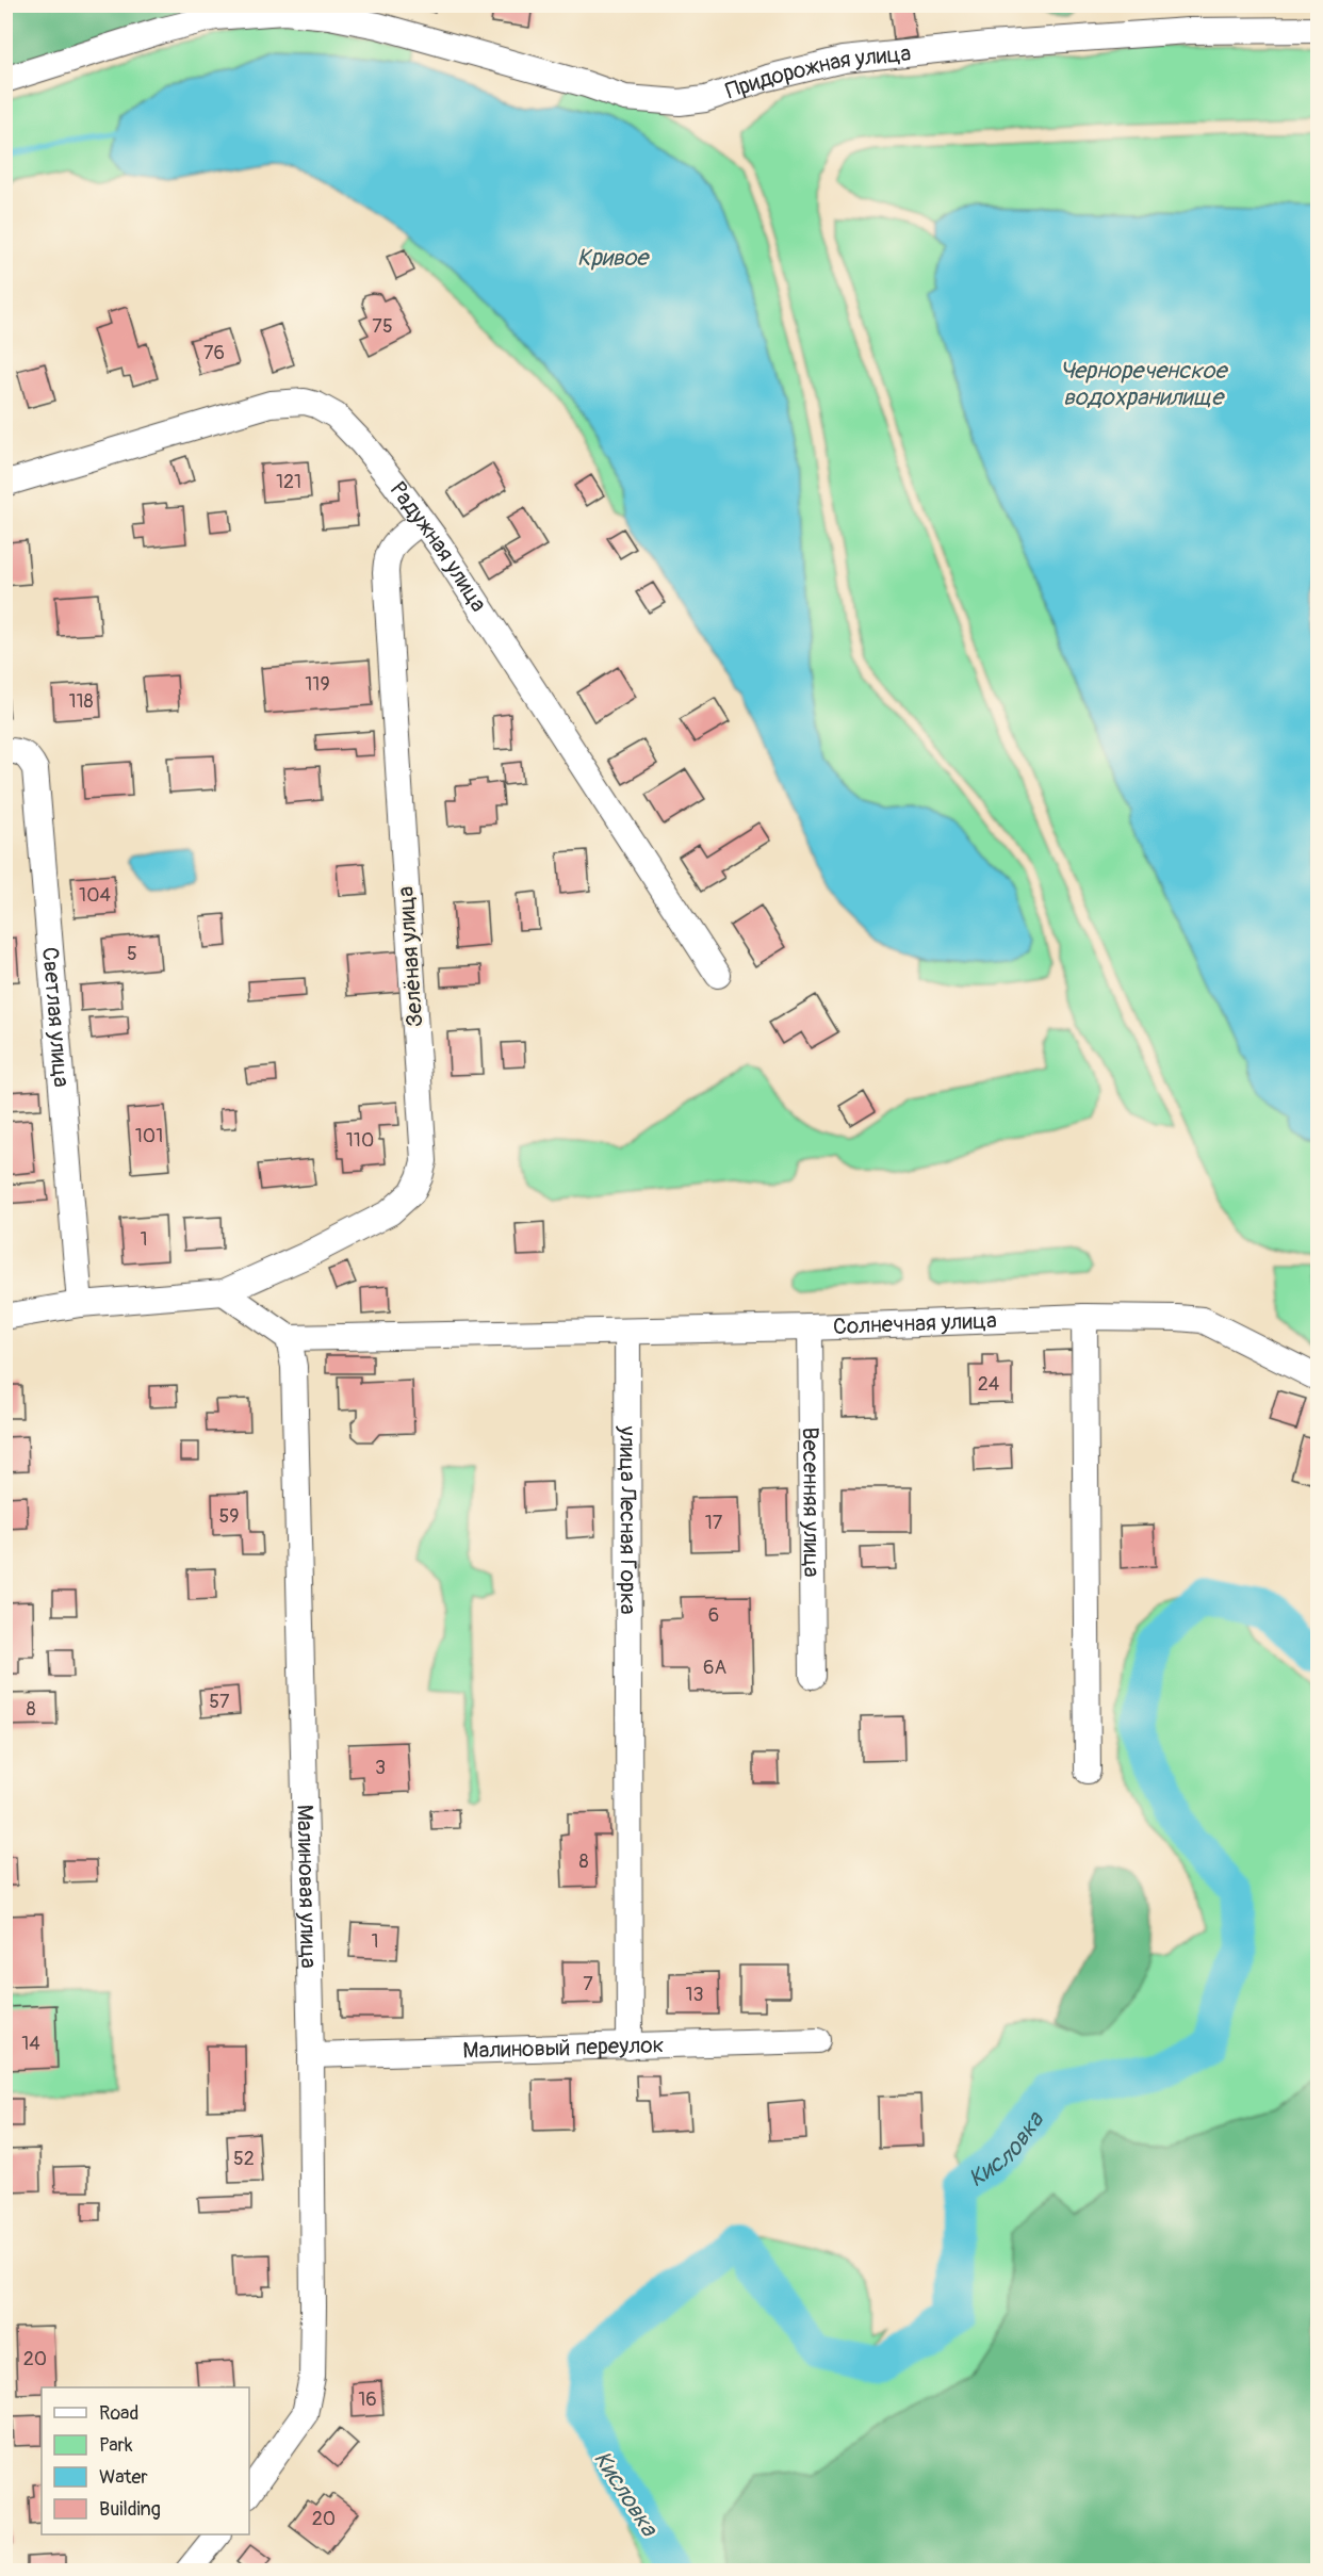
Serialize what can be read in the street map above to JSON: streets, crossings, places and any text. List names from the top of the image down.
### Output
{
  "streets": {
    "street": [
      "Придорожная улица",
      "Радужная улица",
      "Зелёная улица",
      "Светлая улица",
      "Солнечная улица",
      "Весенняя улица",
      "улица Лесная Горка",
      "Малиновая улица",
      "Малиновый переулок"
    ]
  },
  "crossings": [
    ["Радужная улица", "Зелёная улица"],
    ["Зелёная улица", "Светлая улица"],
    ["Солнечная улица", "Весенняя улица"],
    ["Солнечная улица", "улица Лесная Горка"],
    ["улица Лесная Горка", "Малиновый переулок"],
    ["Малиновая улица", "Малиновый переулок"]
  ],
  "water": ["Кривое", "Чернореченское водохранилище", "Кисловка"],
  "house_numbers": [
    "75",
    "76",
    "121",
    "119",
    "118",
    "104",
    "5",
    "101",
    "110",
    "1",
    "24",
    "59",
    "17",
    "6",
    "6А",
    "57",
    "8",
    "3",
    "8",
    "1",
    "7",
    "13",
    "14",
    "52",
    "20",
    "16",
    "20"
  ],
  "legend": [
    "Road",
    "Park",
    "Water",
    "Building"
  ]
}
